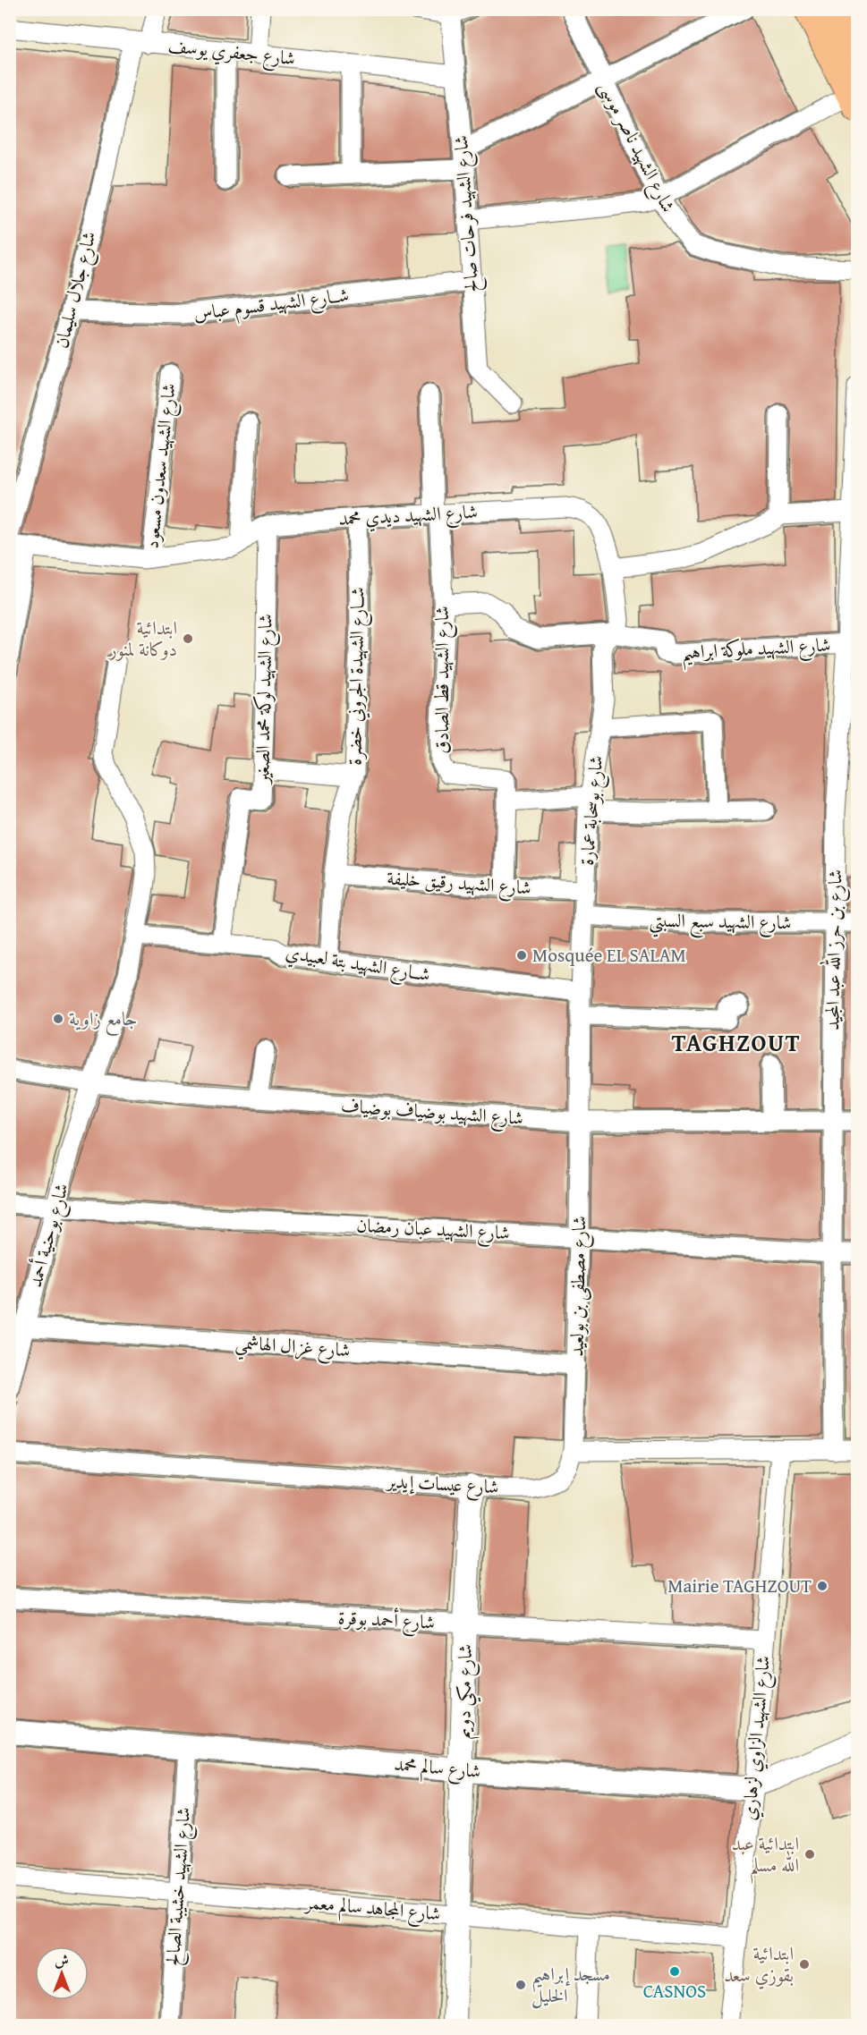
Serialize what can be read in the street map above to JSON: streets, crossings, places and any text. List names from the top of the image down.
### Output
{
  "streets": {
    "street": [
      "شارع جعفري يوسف",
      "شارع الشهيد ناصر موسى",
      "شارع الشهيد فرحات صالح",
      "شارع جلال سليمان",
      "شــارع الشهيد قسوم عباس",
      "شارع الشهيد سعدون مسعود",
      "شارع الشهيد ديدي محمد",
      "شارع الشهيد ملوكة ابراهيم",
      "شــارع الشهيدة الجروني خضرة",
      "شارع الشهيد قط الصادق",
      "شارع الشهيد لوكة محمد الصغير",
      "شارع بوسحابة عمارة",
      "شارع الشهيد رقيق خليفة",
      "شارع الشهيد سبع السبتي",
      "شارع بن حرز الله عبد المجيد",
      "شــارع الشهيد بتة لعبيدي",
      "شارع الشهيد بوضياف بوضياف",
      "شارع الشهيد عبان رمضان",
      "شارع بوحنية أحمد",
      "شارع مصطفى بن بولعيد",
      "شارع غزال الهاشمي",
      "شارع عيسات إيدير",
      "شارع أحمد بوقرة",
      "شارع مكي دويم",
      "شارع الشهيد الزاوي لزهاري",
      "شارع سالم محمد",
      "شارع الشهيد خشيبة الصالح",
      "شارع المجاهد سالم معمر"
    ]
  },
  "crossings": [
    ["شارع جعفري يوسف", "شارع الشهيد فرحات صالح"],
    ["شارع جعفري يوسف", "شارع جلال سليمان"],
    ["شارع الشهيد فرحات صالح", "شــارع الشهيد قسوم عباس"],
    ["شارع جلال سليمان", "شــارع الشهيد قسوم عباس"],
    ["شارع الشهيد ديدي محمد", "شــارع الشهيدة الجروني خضرة"],
    ["شارع الشهيد ديدي محمد", "شارع الشهيد قط الصادق"],
    ["شارع الشهيد ديدي محمد", "شارع الشهيد لوكة محمد الصغير"],
    ["شارع الشهيد ديدي محمد", "شارع بوسحابة عمارة"],
    ["شارع الشهيد ملوكة ابراهيم", "شارع بوسحابة عمارة"],
    ["شارع الشهيد ملوكة ابراهيم", "شارع بن حرز الله عبد المجيد"],
    ["شــارع الشهيدة الجروني خضرة", "شارع الشهيد رقيق خليفة"],
    ["شــارع الشهيدة الجروني خضرة", "شــارع الشهيد بتة لعبيدي"],
    ["شارع الشهيد قط الصادق", "شارع الشهيد رقيق خليفة"],
    ["شارع الشهيد لوكة محمد الصغير", "شــارع الشهيد بتة لعبيدي"],
    ["شارع بوسحابة عمارة", "شارع الشهيد رقيق خليفة"],
    ["شارع بوسحابة عمارة", "شارع الشهيد سبع السبتي"],
    ["شارع بوسحابة عمارة", "شــارع الشهيد بتة لعبيدي"],
    ["شارع بوسحابة عمارة", "شارع الشهيد بوضياف بوضياف"],
    ["شارع بوسحابة عمارة", "شارع مصطفى بن بولعيد"],
    ["شارع الشهيد سبع السبتي", "شارع بن حرز الله عبد المجيد"],
    ["شارع بن حرز الله عبد المجيد", "شارع الشهيد بوضياف بوضياف"],
    ["شارع بن حرز الله عبد المجيد", "شارع الشهيد عبان رمضان"],
    ["شــارع الشهيد بتة لعبيدي", "شارع بوحنية أحمد"],
    ["شارع الشهيد بوضياف بوضياف", "شارع بوحنية أحمد"],
    ["شارع الشهيد بوضياف بوضياف", "شارع مصطفى بن بولعيد"],
    ["شارع الشهيد عبان رمضان", "شارع بوحنية أحمد"],
    ["شارع الشهيد عبان رمضان", "شارع مصطفى بن بولعيد"],
    ["شارع بوحنية أحمد", "شارع غزال الهاشمي"],
    ["شارع مصطفى بن بولعيد", "شارع غزال الهاشمي"],
    ["شارع مصطفى بن بولعيد", "شارع عيسات إيدير"],
    ["شارع عيسات إيدير", "شارع مكي دويم"],
    ["شارع أحمد بوقرة", "شارع مكي دويم"],
    ["شارع أحمد بوقرة", "شارع الشهيد الزاوي لزهاري"],
    ["شارع مكي دويم", "شارع سالم محمد"],
    ["شارع مكي دويم", "شارع المجاهد سالم معمر"],
    ["شارع الشهيد الزاوي لزهاري", "شارع سالم محمد"],
    ["شارع الشهيد الزاوي لزهاري", "شارع المجاهد سالم معمر"],
    ["شارع سالم محمد", "شارع الشهيد خشيبة الصالح"],
    ["شارع الشهيد خشيبة الصالح", "شارع المجاهد سالم معمر"]
  ],
  "districts": ["TAGHZOUT"],
  "places": [
    "ابتدائية دوكانة لمنور",
    "Mosquée EL SALAM",
    "جامع زاوية",
    "Mairie TAGHZOUT",
    "ابتدائية عبد الله مسلم",
    "ابتدائية بقوزي سعد",
    "CASNOS",
    "مسجد إبراهيم الخليل"
  ],
  "north": "top"
}
